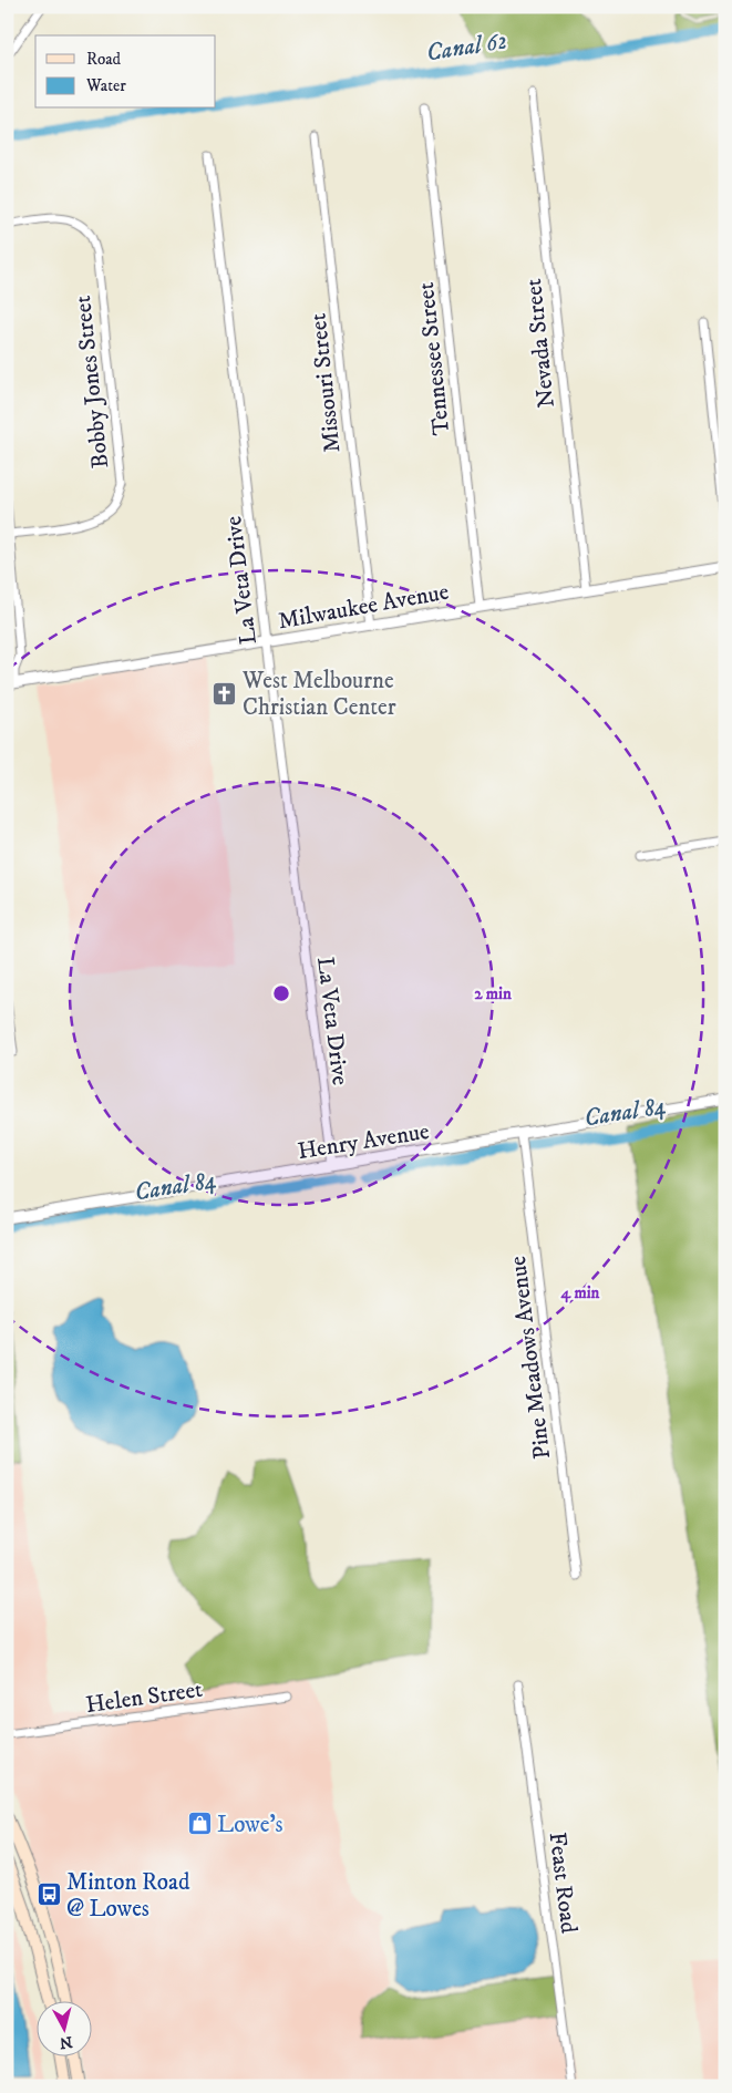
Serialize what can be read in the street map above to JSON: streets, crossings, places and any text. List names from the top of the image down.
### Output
{
  "streets": {
    "street": [
      "Nevada Street",
      "Tennessee Street",
      "Bobby Jones Street",
      "Missouri Street",
      "La Veta Drive",
      "Milwaukee Avenue",
      "Henry Avenue",
      "Pine Meadows Avenue",
      "Helen Street",
      "Feast Road"
    ]
  },
  "crossings": [
    ["Nevada Street", "Milwaukee Avenue"],
    ["Tennessee Street", "Milwaukee Avenue"],
    ["Missouri Street", "Milwaukee Avenue"],
    ["La Veta Drive", "Milwaukee Avenue"],
    ["La Veta Drive", "Henry Avenue"],
    ["Henry Avenue", "Pine Meadows Avenue"]
  ],
  "water": ["Canal 62", "Canal 84"],
  "places": {
    "church": ["West Melbourne Christian Center"],
    "shop": ["Lowe's"],
    "bus stop": ["Minton Road @ Lowes"]
  },
  "legend": ["Road", "Water"],
  "north": "bottom",
  "rings": ["2 min", "4 min"]
}
